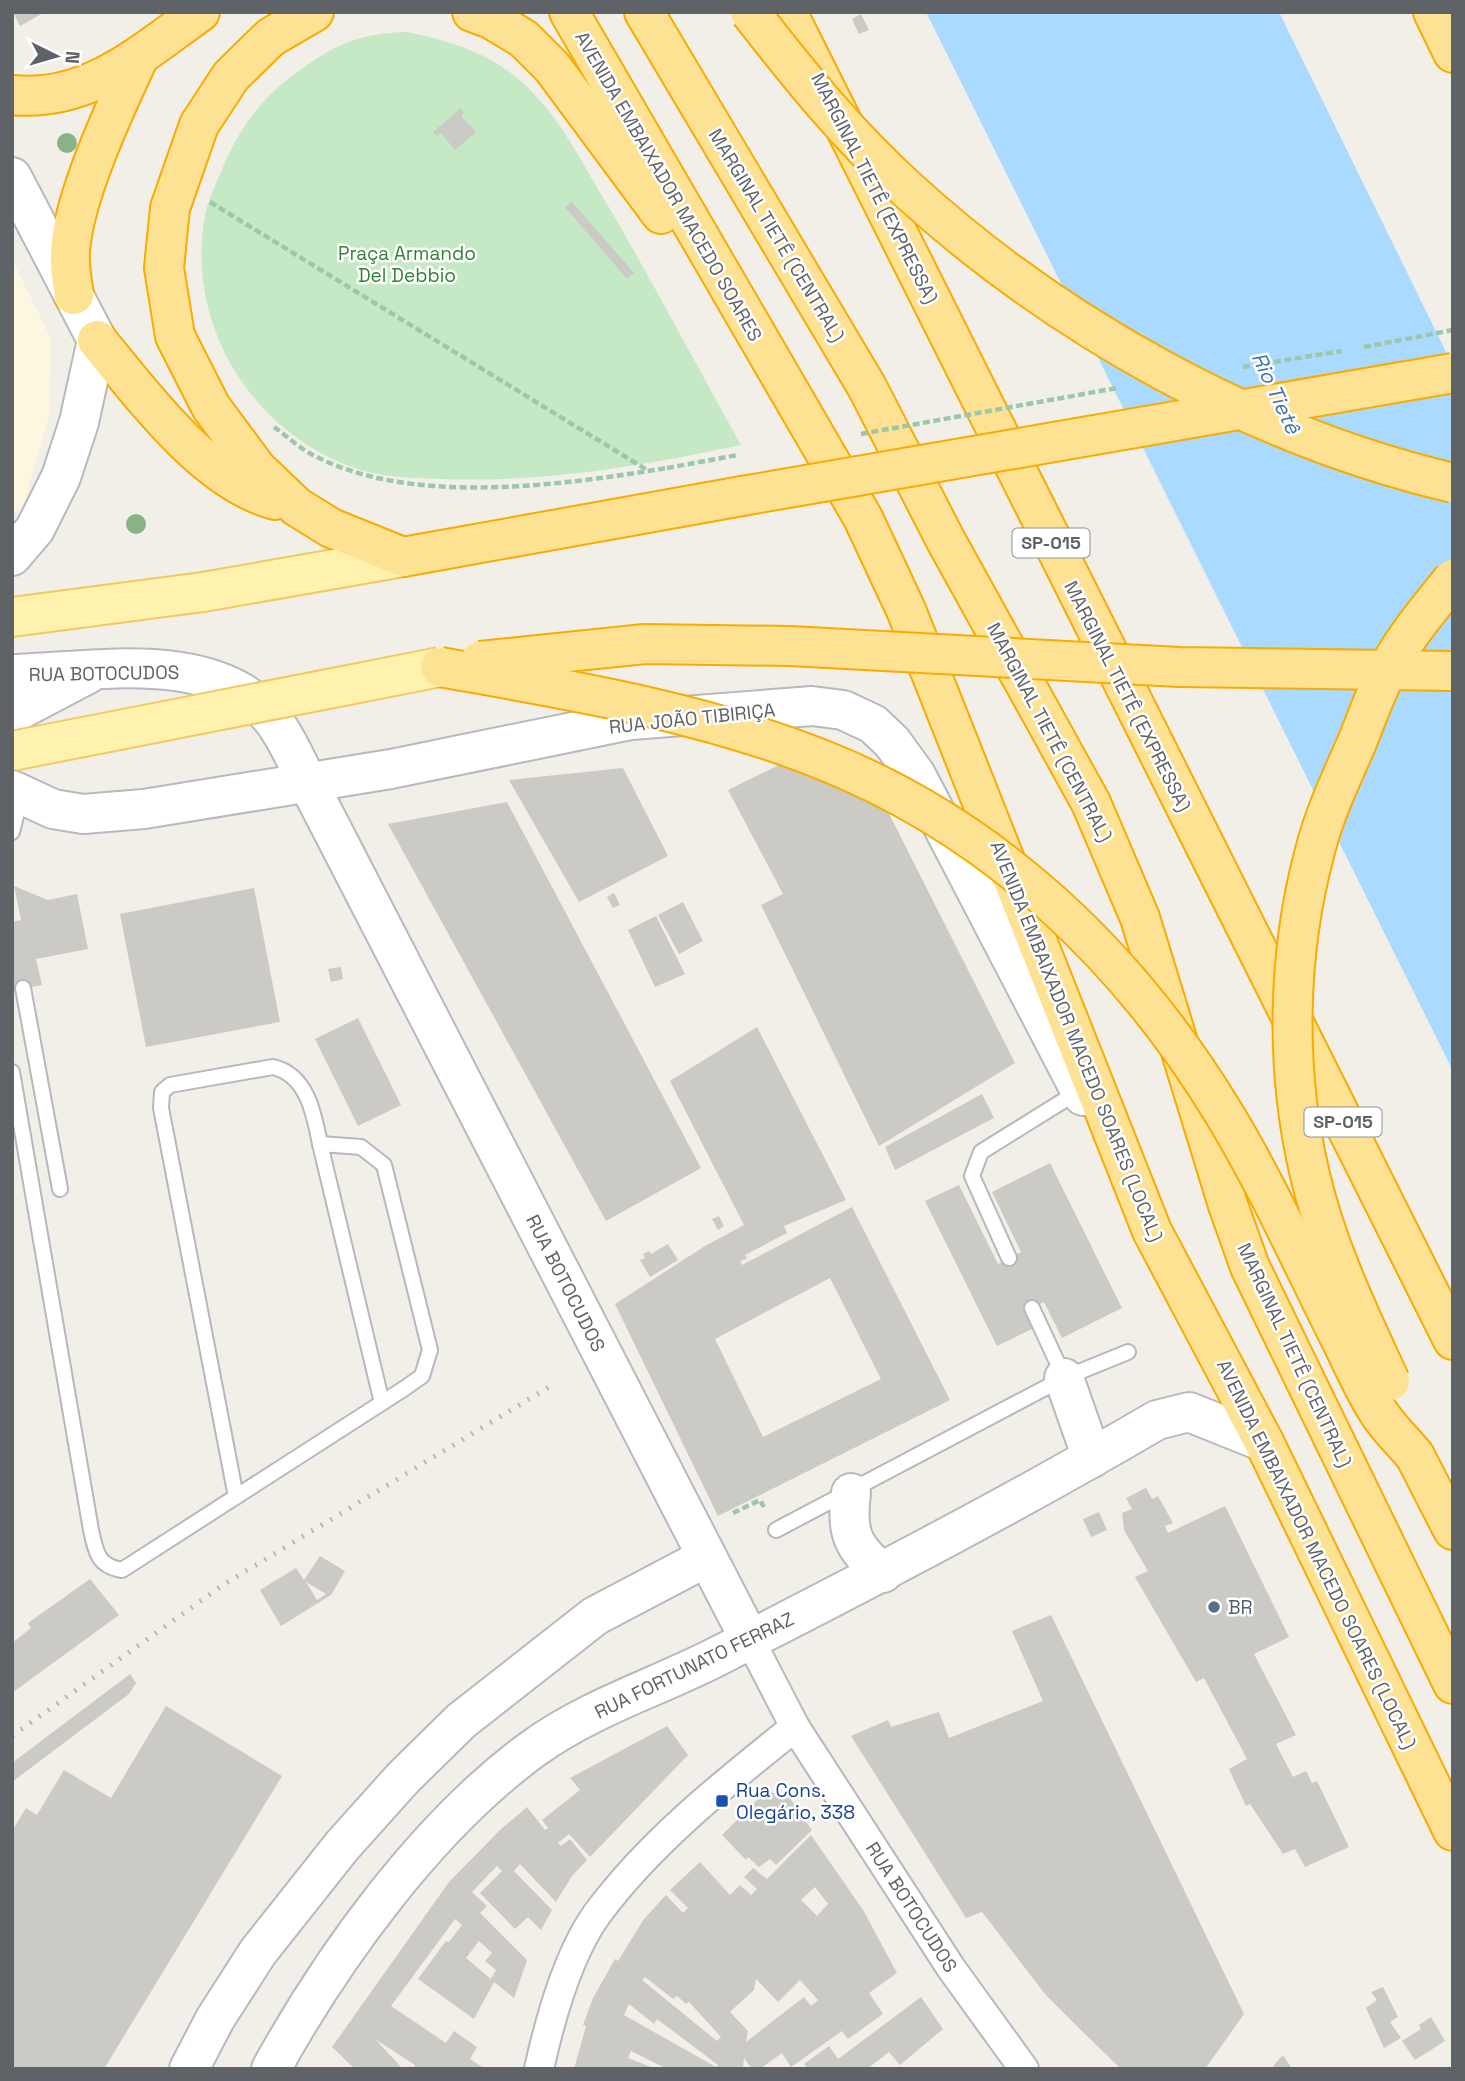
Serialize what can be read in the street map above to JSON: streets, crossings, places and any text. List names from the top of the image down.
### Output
{
  "streets": {
    "highway": [
      "AVENIDA EMBAIXADOR MACEDO SOARES",
      "MARGINAL TIETÊ (EXPRESSA)",
      "MARGINAL TIETÊ (CENTRAL)",
      "SP-015",
      "AVENIDA EMBAIXADOR MACEDO SOARES (LOCAL)"
    ],
    "street": ["RUA BOTOCUDOS", "RUA JOÃO TIBIRIÇA", "RUA FORTUNATO FERRAZ"]
  },
  "crossings": [
    ["AVENIDA EMBAIXADOR MACEDO SOARES", "AVENIDA EMBAIXADOR MACEDO SOARES (LOCAL)"],
    ["RUA BOTOCUDOS", "RUA JOÃO TIBIRIÇA"],
    ["RUA BOTOCUDOS", "RUA FORTUNATO FERRAZ"],
    ["RUA JOÃO TIBIRIÇA", "AVENIDA EMBAIXADOR MACEDO SOARES (LOCAL)"],
    ["AVENIDA EMBAIXADOR MACEDO SOARES (LOCAL)", "RUA FORTUNATO FERRAZ"]
  ],
  "water": ["Rio Tietê"],
  "parks": ["Praça Armando Del Debbio"],
  "places": {
    "other": ["BR"],
    "transit": ["Rua Cons. Olegário, 338"]
  },
  "north": "right"
}
